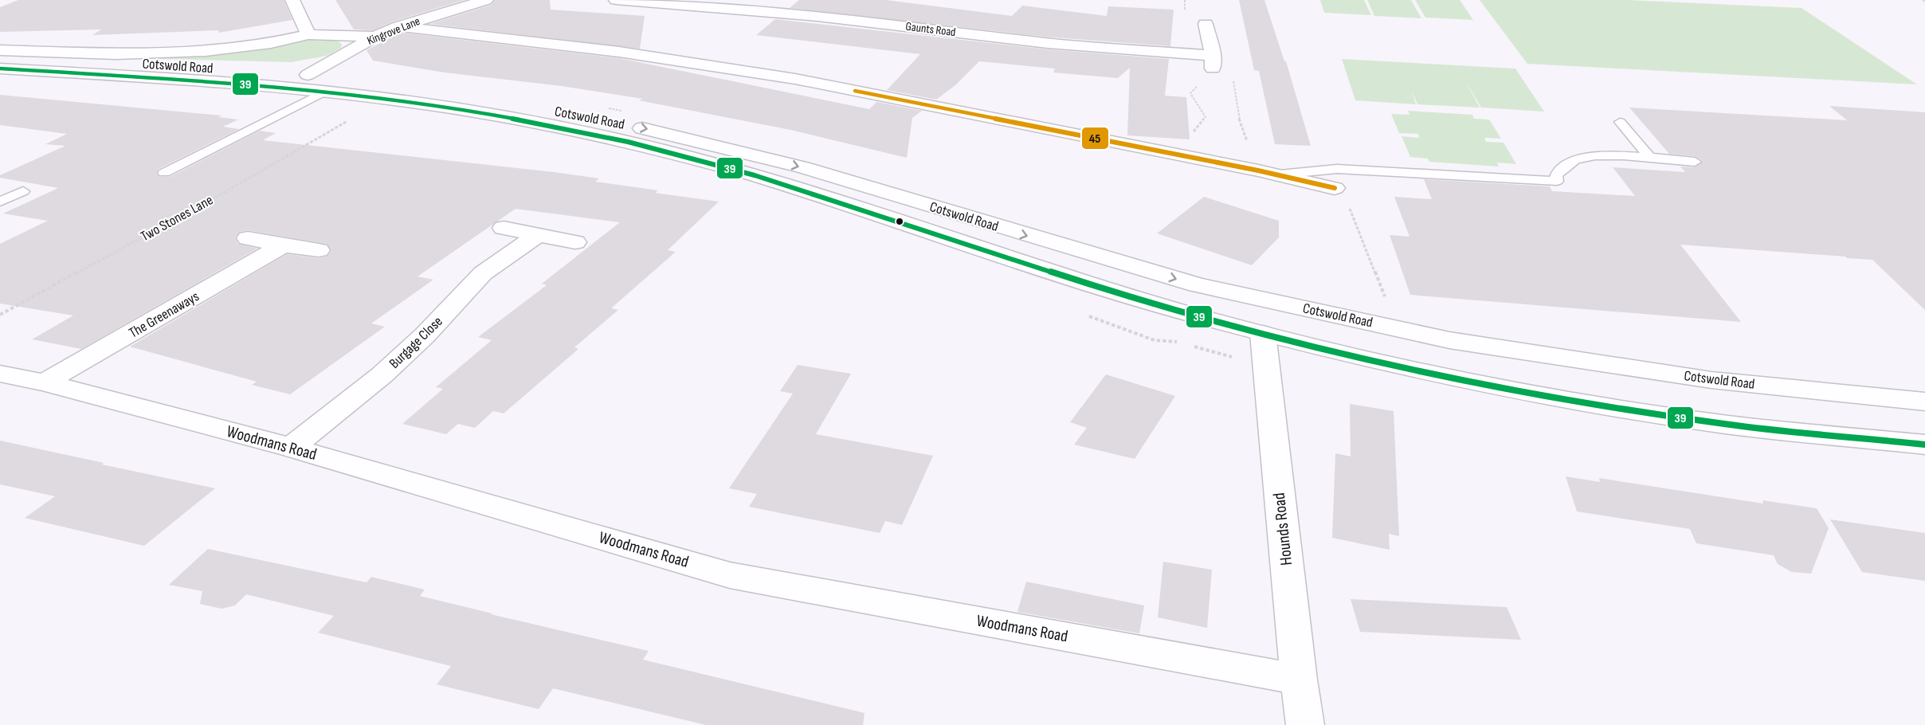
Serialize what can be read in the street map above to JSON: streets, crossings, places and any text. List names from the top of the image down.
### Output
{
  "streets": {
    "street": [
      "Gaunts Road",
      "Kingrove Lane",
      "Cotswold Road",
      "The Greenaways",
      "Burgage Close",
      "Woodmans Road",
      "Hounds Road"
    ],
    "path": ["Two Stones Lane"]
  },
  "crossings": [
    ["Kingrove Lane", "Cotswold Road"],
    ["Cotswold Road", "Hounds Road"],
    ["The Greenaways", "Woodmans Road"],
    ["Burgage Close", "Woodmans Road"],
    ["Woodmans Road", "Hounds Road"]
  ],
  "lines": ["transit line 39", "transit line 45"]
}
